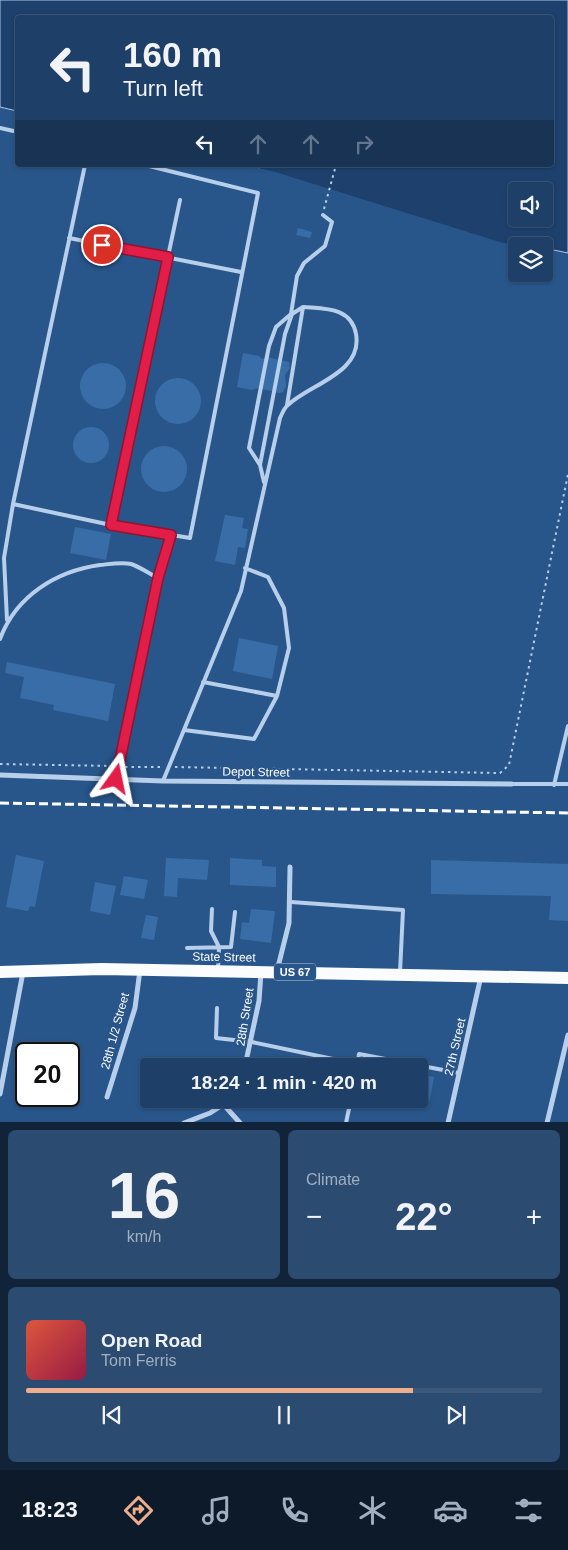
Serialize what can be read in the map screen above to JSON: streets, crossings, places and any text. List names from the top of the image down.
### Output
{
  "streets": {
    "main road": ["State Street", "US 67"],
    "street": [
      "Depot Street",
      "28th Street",
      "28th 1/2 Street",
      "27th Street"
    ]
  },
  "crossings": [
    ["State Street", "28th Street"],
    ["State Street", "28th 1/2 Street"],
    ["State Street", "27th Street"]
  ],
  "page": {
    "turn": ["160 m", "Turn left"],
    "limit": "20",
    "trip": "18:24 · 1 min · 420 m",
    "tile": [
      ["16", "km/h"],
      "Climate"
    ],
    "heat": ["−", "22°", "+"],
    "song": ["Open Road", "Tom Ferris"],
    "tabs": "18:23"
  }
}
